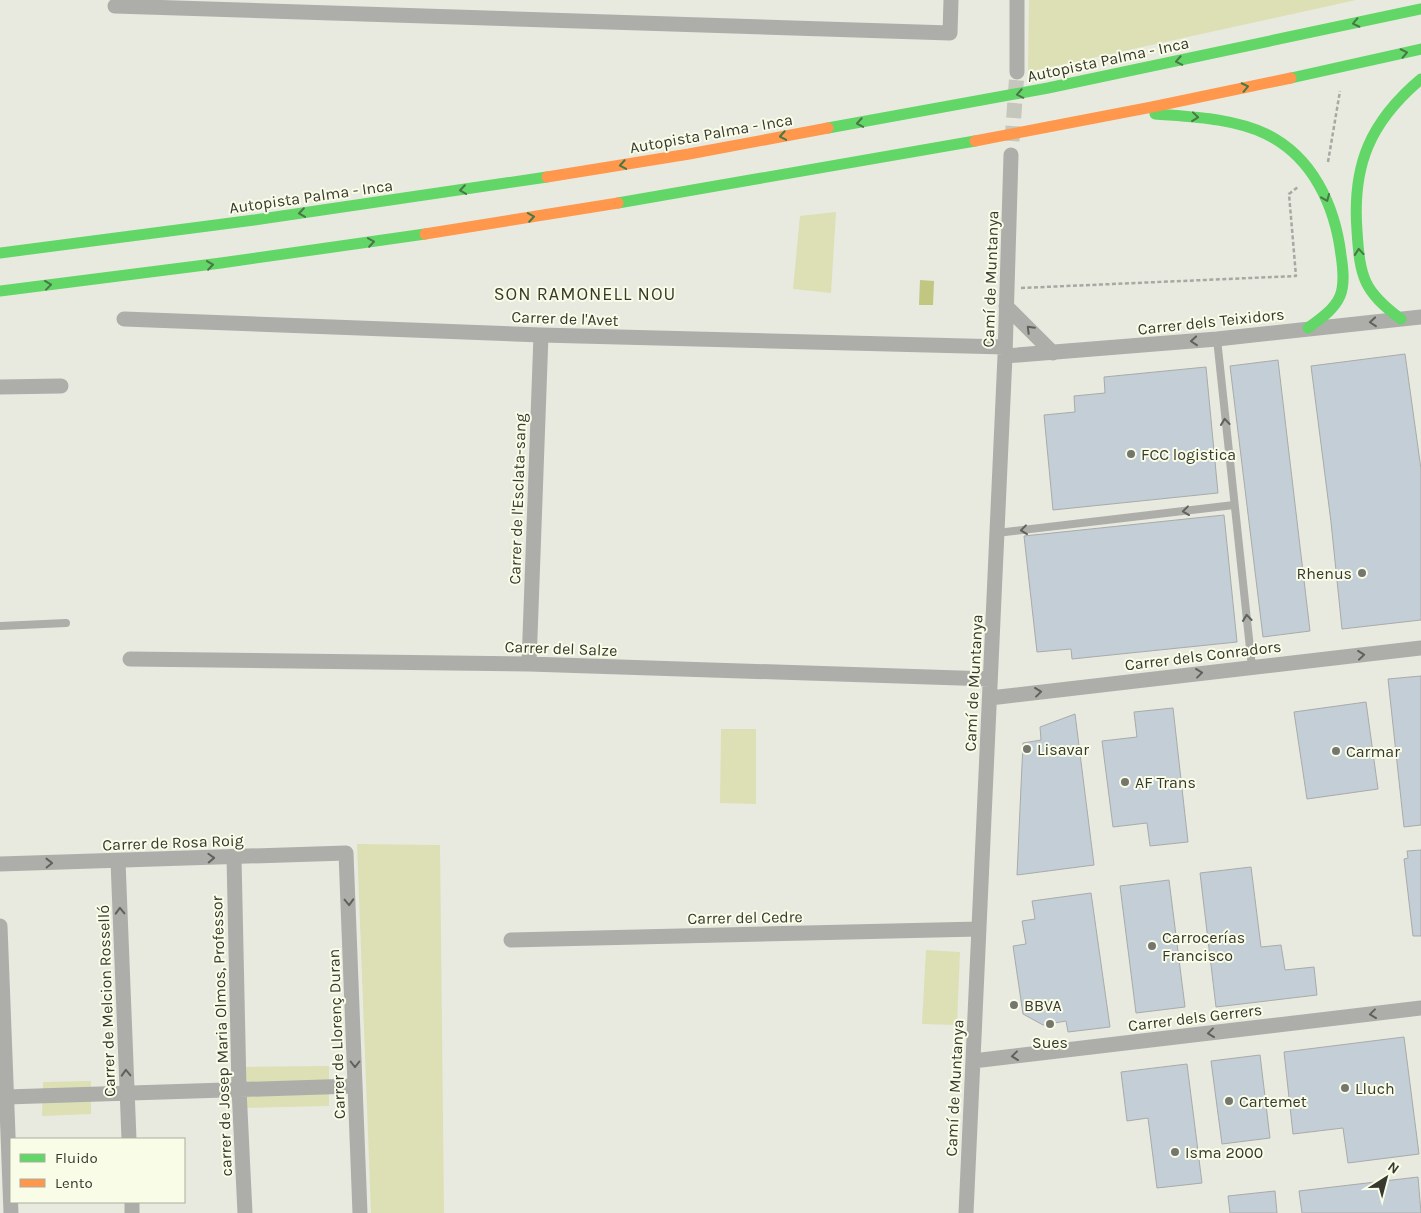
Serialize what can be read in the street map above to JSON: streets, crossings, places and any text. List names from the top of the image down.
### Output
{
  "streets": {
    "highway": ["Autopista Palma - Inca"],
    "street": [
      "Camí de Muntanya",
      "Carrer de l'Avet",
      "Carrer dels Teixidors",
      "Carrer de l'Esclata-sang",
      "Carrer del Salze",
      "Carrer dels Conradors",
      "Carrer de Rosa Roig",
      "Carrer del Cedre",
      "Carrer de Melcion Rosselló",
      "Carrer dels Gerrers",
      "Carrer de Llorenç Duran",
      "carrer de Josep Maria Olmos, Professor"
    ]
  },
  "crossings": [
    ["Camí de Muntanya", "Carrer de l'Avet"],
    ["Camí de Muntanya", "Carrer dels Teixidors"],
    ["Camí de Muntanya", "Carrer del Salze"],
    ["Camí de Muntanya", "Carrer dels Conradors"],
    ["Camí de Muntanya", "Carrer del Cedre"],
    ["Camí de Muntanya", "Carrer dels Gerrers"],
    ["Carrer de l'Avet", "Carrer dels Teixidors"],
    ["Carrer de l'Avet", "Carrer de l'Esclata-sang"],
    ["Carrer de l'Esclata-sang", "Carrer del Salze"],
    ["Carrer de Rosa Roig", "Carrer de Melcion Rosselló"],
    ["Carrer de Rosa Roig", "Carrer de Llorenç Duran"],
    ["Carrer de Rosa Roig", "carrer de Josep Maria Olmos, Professor"]
  ],
  "one_way": [
    "Carrer dels Teixidors",
    "Carrer dels Conradors",
    "Carrer de Rosa Roig",
    "Carrer dels Gerrers",
    "Carrer de Llorenç Duran"
  ],
  "districts": ["SON RAMONELL NOU"],
  "places": [
    "FCC logistica",
    "Rhenus",
    "Lisavar",
    "Carmar",
    "AF Trans",
    "Carrocerías Francisco",
    "BBVA",
    "Sues",
    "Lluch",
    "Cartemet",
    "Isma 2000"
  ],
  "legend": ["Fluido", "Lento"],
  "north": "top right"
}
